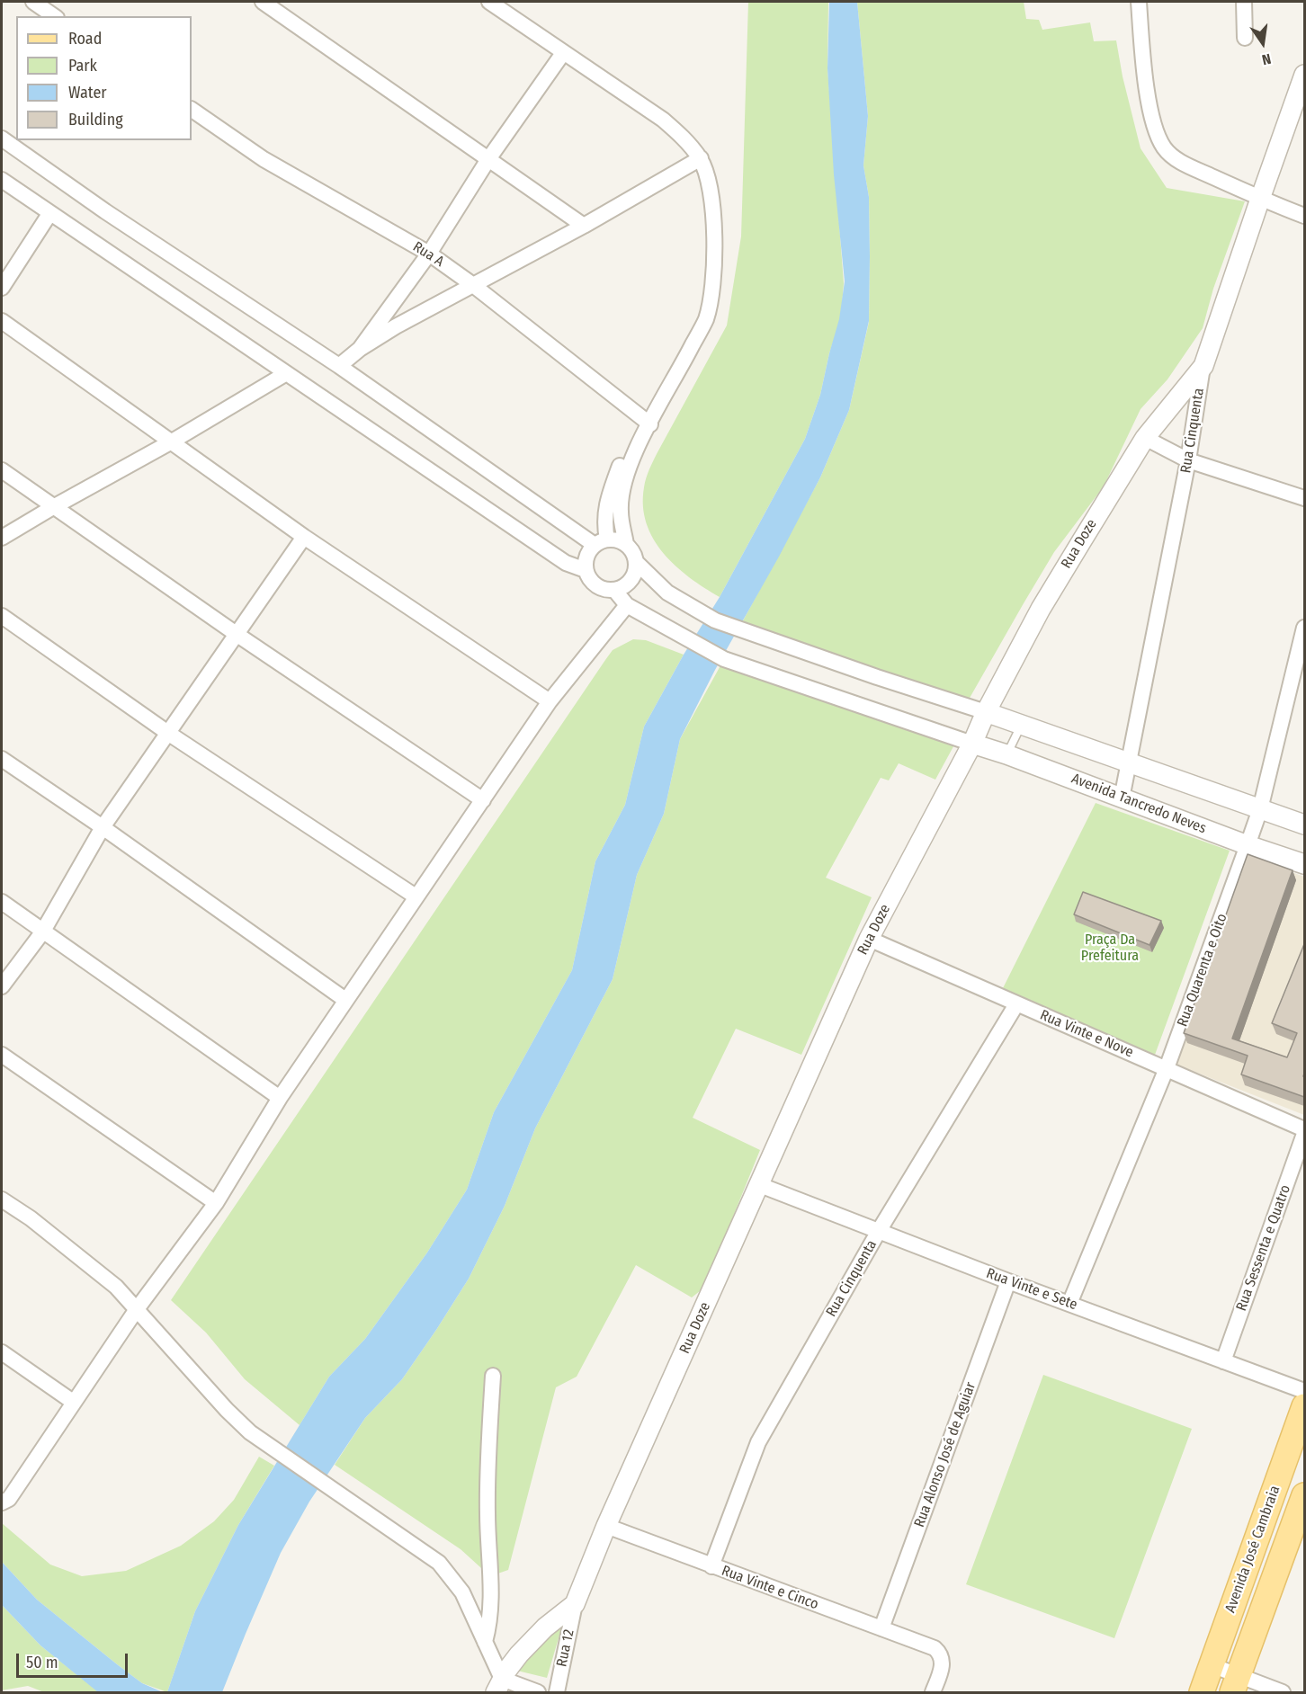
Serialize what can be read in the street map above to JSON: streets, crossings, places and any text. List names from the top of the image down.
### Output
{
  "streets": {
    "main road": ["Avenida José Cambraia"],
    "street": [
      "Rua A",
      "Rua Cinquenta",
      "Rua Doze",
      "Avenida Tancredo Neves",
      "Rua Quarenta e Oito",
      "Rua Vinte e Nove",
      "Rua Sessenta e Quatro",
      "Rua Vinte e Sete",
      "Rua Alonso José de Aguiar",
      "Rua Vinte e Cinco",
      "Rua 12"
    ]
  },
  "crossings": [
    ["Rua Cinquenta", "Rua Doze"],
    ["Rua Cinquenta", "Avenida Tancredo Neves"],
    ["Rua Cinquenta", "Rua Vinte e Nove"],
    ["Rua Cinquenta", "Rua Vinte e Sete"],
    ["Rua Cinquenta", "Rua Vinte e Cinco"],
    ["Rua Doze", "Avenida Tancredo Neves"],
    ["Rua Doze", "Rua Vinte e Nove"],
    ["Rua Doze", "Rua Vinte e Sete"],
    ["Rua Doze", "Rua Vinte e Cinco"],
    ["Rua Doze", "Rua 12"],
    ["Avenida Tancredo Neves", "Rua Quarenta e Oito"],
    ["Rua Quarenta e Oito", "Rua Vinte e Nove"],
    ["Rua Quarenta e Oito", "Rua Vinte e Sete"],
    ["Rua Sessenta e Quatro", "Rua Vinte e Sete"],
    ["Rua Vinte e Sete", "Rua Alonso José de Aguiar"],
    ["Rua Alonso José de Aguiar", "Rua Vinte e Cinco"]
  ],
  "parks": ["Praça Da Prefeitura"],
  "legend": [
    "Road",
    "Park",
    "Water",
    "Building"
  ],
  "scale_bar": "50 m",
  "north": "bottom"
}
